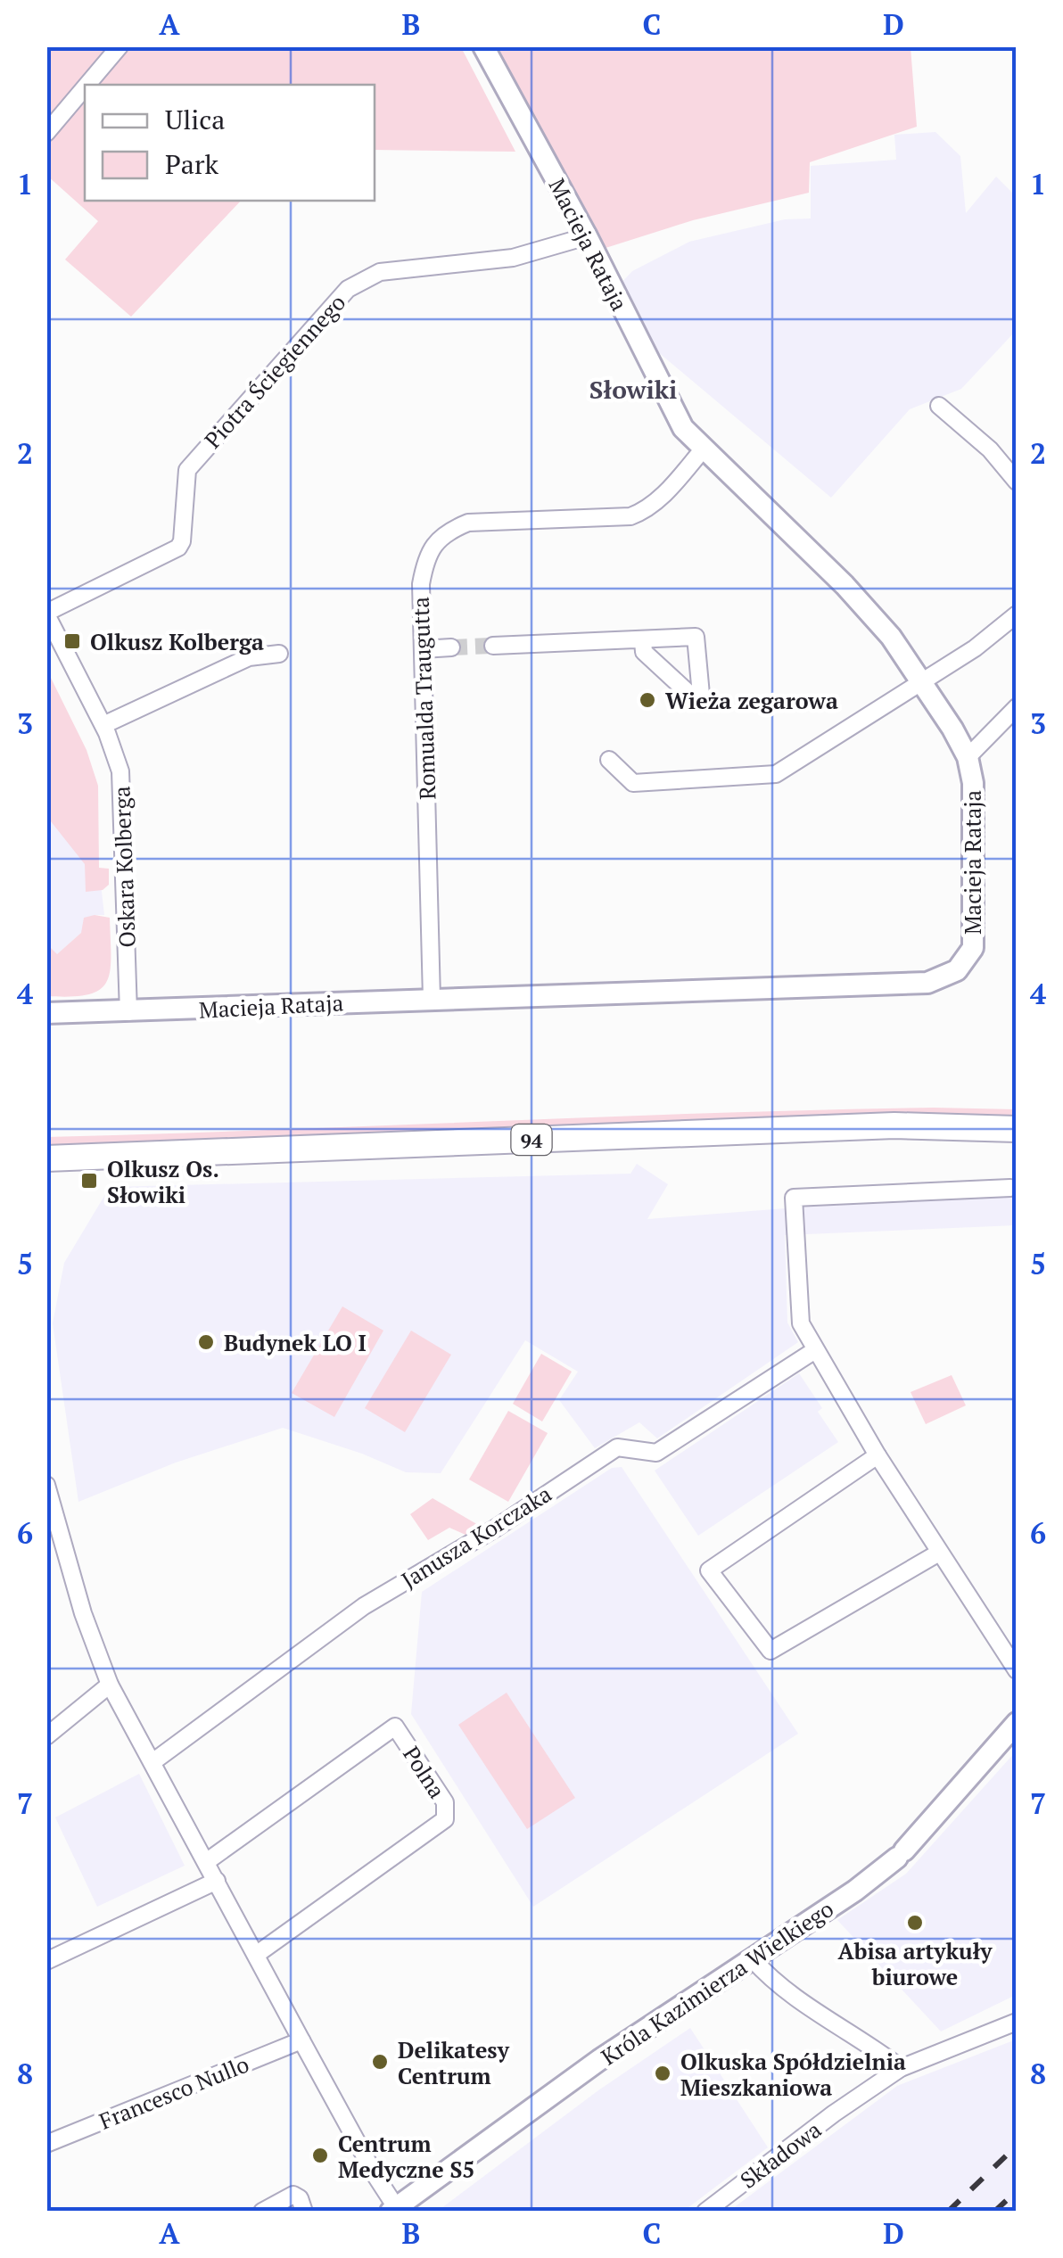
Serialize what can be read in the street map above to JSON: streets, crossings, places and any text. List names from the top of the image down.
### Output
{
  "streets": {
    "main road": ["94"],
    "street": [
      "Macieja Rataja",
      "Piotra Ściegiennego",
      "Romualda Traugutta",
      "Oskara Kolberga",
      "Janusza Korczaka",
      "Polna",
      "Króla Kazimierza Wielkiego",
      "Francesco Nullo",
      "Składowa"
    ]
  },
  "crossings": [
    ["Macieja Rataja", "Piotra Ściegiennego"],
    ["Macieja Rataja", "Romualda Traugutta"],
    ["Macieja Rataja", "Oskara Kolberga"],
    ["Piotra Ściegiennego", "Oskara Kolberga"]
  ],
  "districts": ["Słowiki"],
  "places": {
    "transit": ["Olkusz Kolberga", "Olkusz Os. Słowiki"],
    "other": [
      "Wieża zegarowa",
      "Budynek LO I",
      "Abisa artykuły biurowe",
      "Delikatesy Centrum",
      "Olkuska Spółdzielnia Mieszkaniowa",
      "Centrum Medyczne S5"
    ]
  },
  "legend": ["Ulica", "Park"],
  "grid": {
    "columns": [
      "A",
      "B",
      "C",
      "D"
    ],
    "rows": [
      "1",
      "2",
      "3",
      "4",
      "5",
      "6",
      "7",
      "8"
    ]
  }
}
